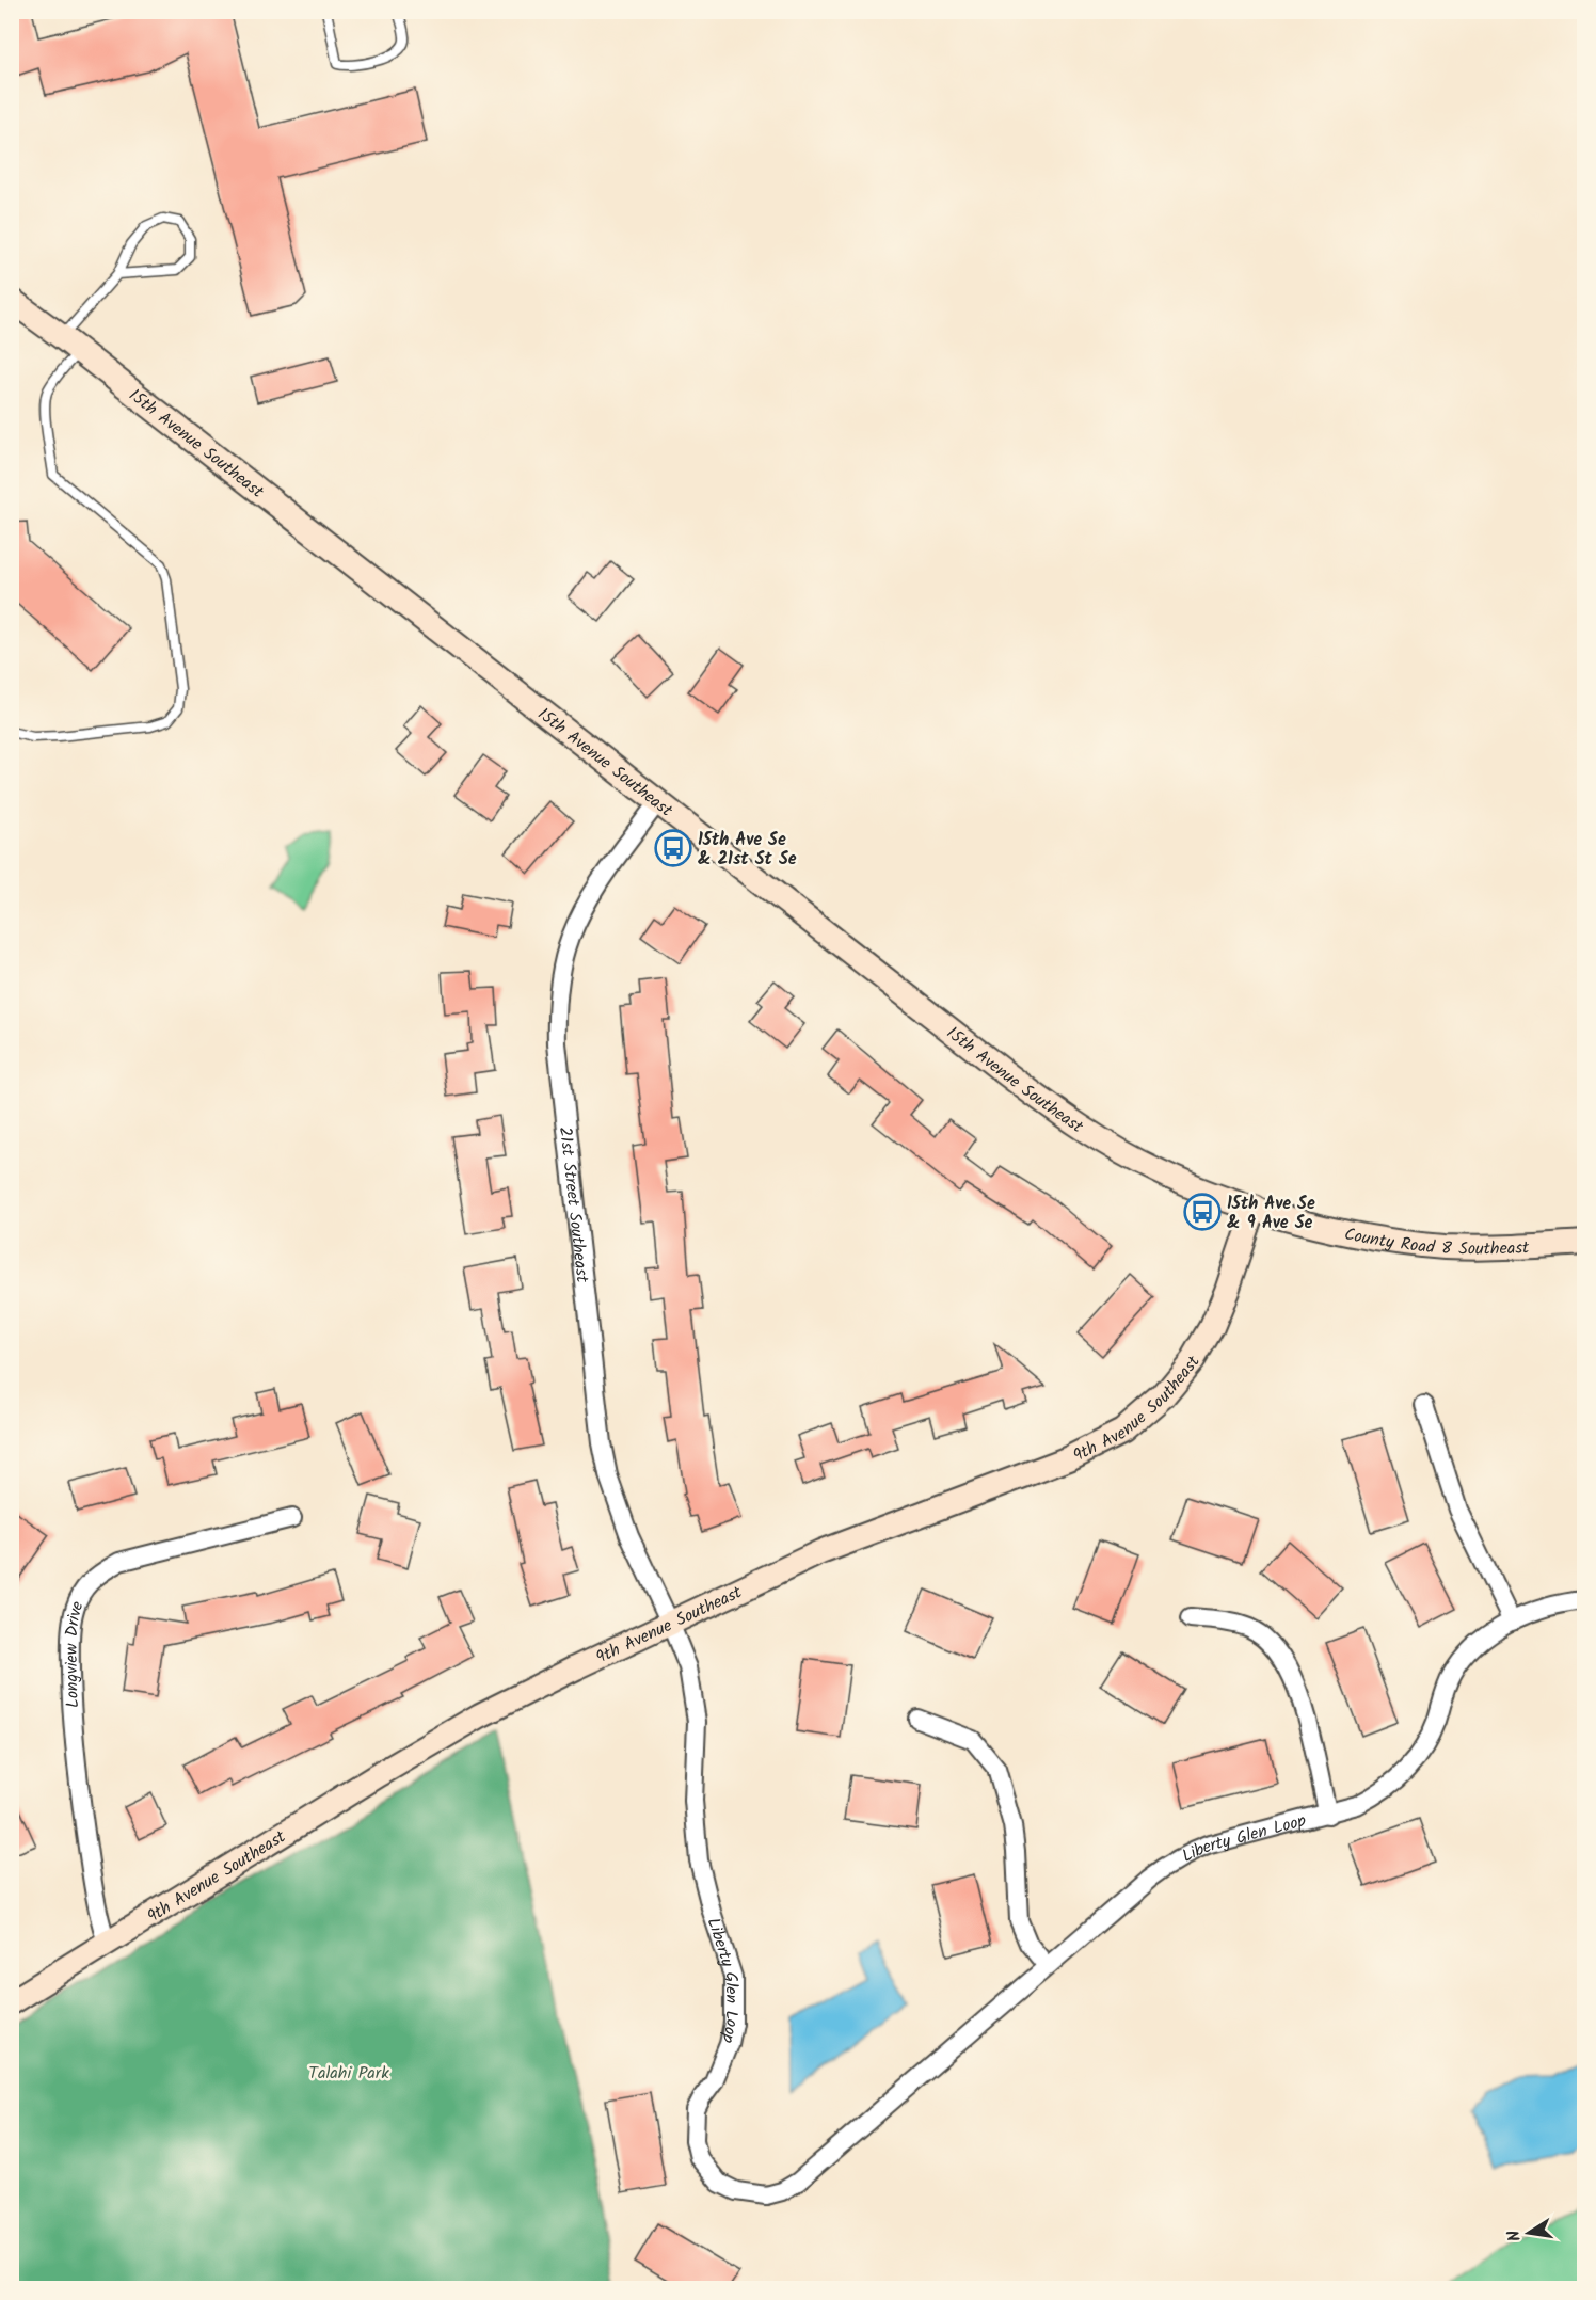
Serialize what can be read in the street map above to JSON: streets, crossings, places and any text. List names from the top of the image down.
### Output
{
  "streets": {
    "main road": ["15th Avenue Southeast", "County Road 8 Southeast", "9th Avenue Southeast"],
    "street": ["21st Street Southeast", "Longview Drive", "Liberty Glen Loop"]
  },
  "crossings": [
    ["15th Avenue Southeast", "21st Street Southeast"],
    ["15th Avenue Southeast", "County Road 8 Southeast"],
    ["15th Avenue Southeast", "9th Avenue Southeast"],
    ["21st Street Southeast", "9th Avenue Southeast"],
    ["21st Street Southeast", "Liberty Glen Loop"],
    ["County Road 8 Southeast", "9th Avenue Southeast"],
    ["9th Avenue Southeast", "Longview Drive"],
    ["9th Avenue Southeast", "Liberty Glen Loop"]
  ],
  "parks": ["Talahi Park"],
  "places": {
    "bus stop": ["15th Ave Se & 21st St Se", "15th Ave Se & 9 Ave Se"]
  },
  "north": "left"
}
